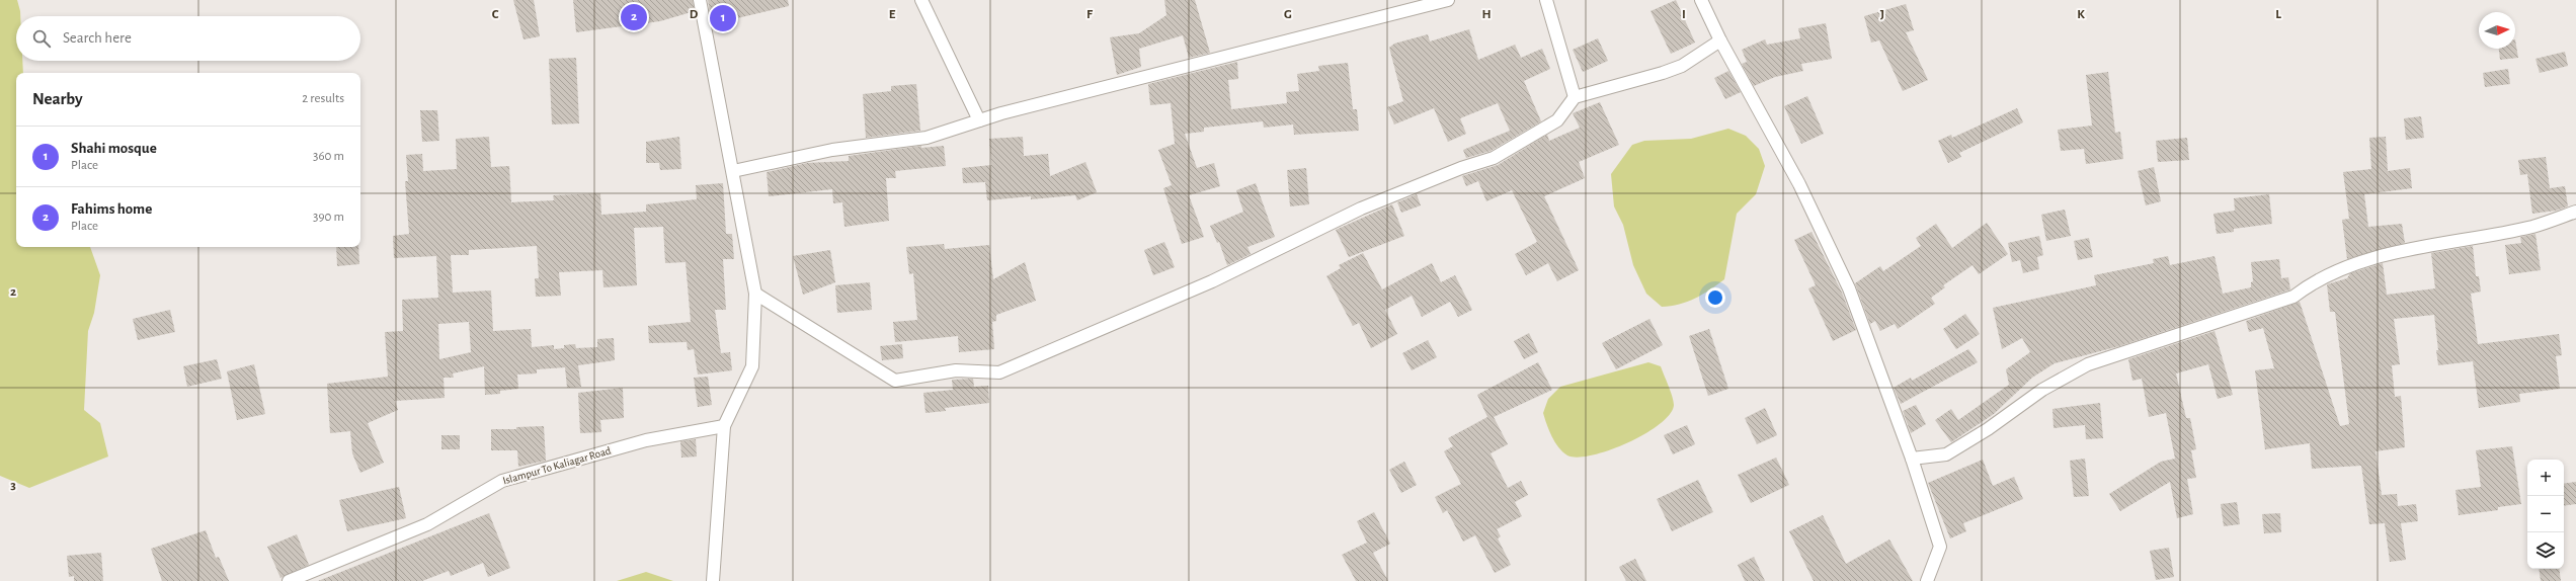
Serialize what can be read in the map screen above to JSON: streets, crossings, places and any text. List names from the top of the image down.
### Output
{
  "streets": {
    "street": ["Islampur To Kaliagar Road"]
  },
  "north": "right",
  "page": {
    "pins": ["2", "1"],
    "search": "Search here",
    "heading": ["Nearby", "2 results"],
    "list": [
      {
        "mark": "1",
        "name": "Shahi mosque",
        "note": "Place",
        "value": "360 m"
      },
      {
        "mark": "2",
        "name": "Fahims home",
        "note": "Place",
        "value": "390 m"
      }
    ],
    "map_buttons": ["+", "−"]
  },
  "grid": {
    "columns": [
      "C",
      "D",
      "E",
      "F",
      "G",
      "H",
      "I",
      "J",
      "K",
      "L"
    ],
    "rows": ["2", "3"]
  }
}
